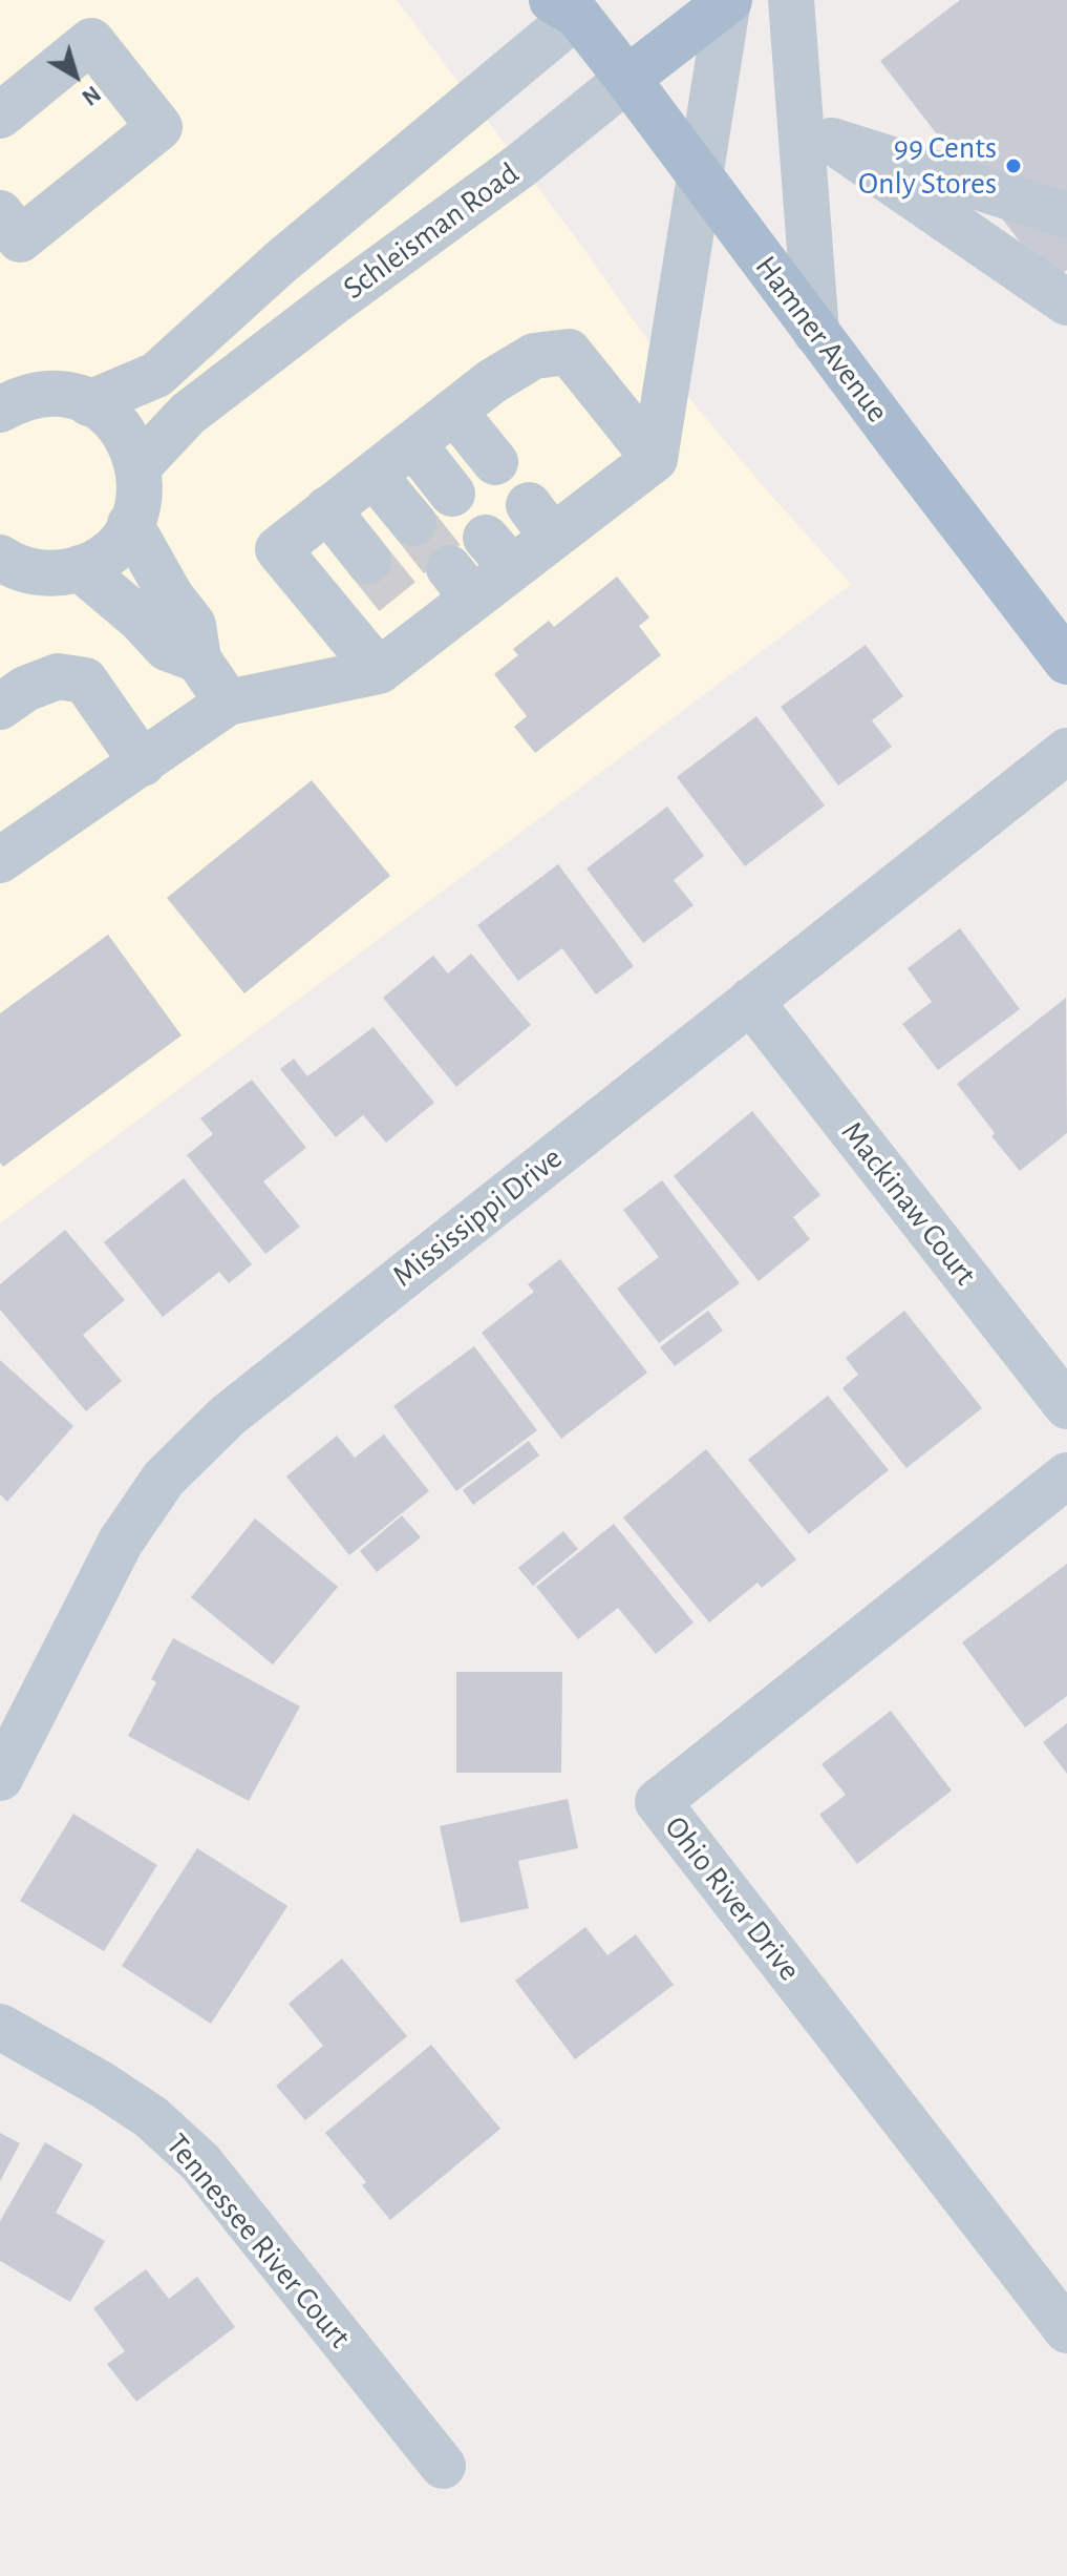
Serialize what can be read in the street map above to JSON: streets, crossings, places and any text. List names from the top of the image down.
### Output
{
  "streets": {
    "main road": ["Schleisman Road", "Hamner Avenue"],
    "street": [
      "Mackinaw Court",
      "Mississippi Drive",
      "Ohio River Drive",
      "Tennessee River Court"
    ]
  },
  "crossings": [
    ["Schleisman Road", "Hamner Avenue"],
    ["Mackinaw Court", "Mississippi Drive"]
  ],
  "places": ["99 Cents Only Stores"],
  "north": "bottom right"
}
